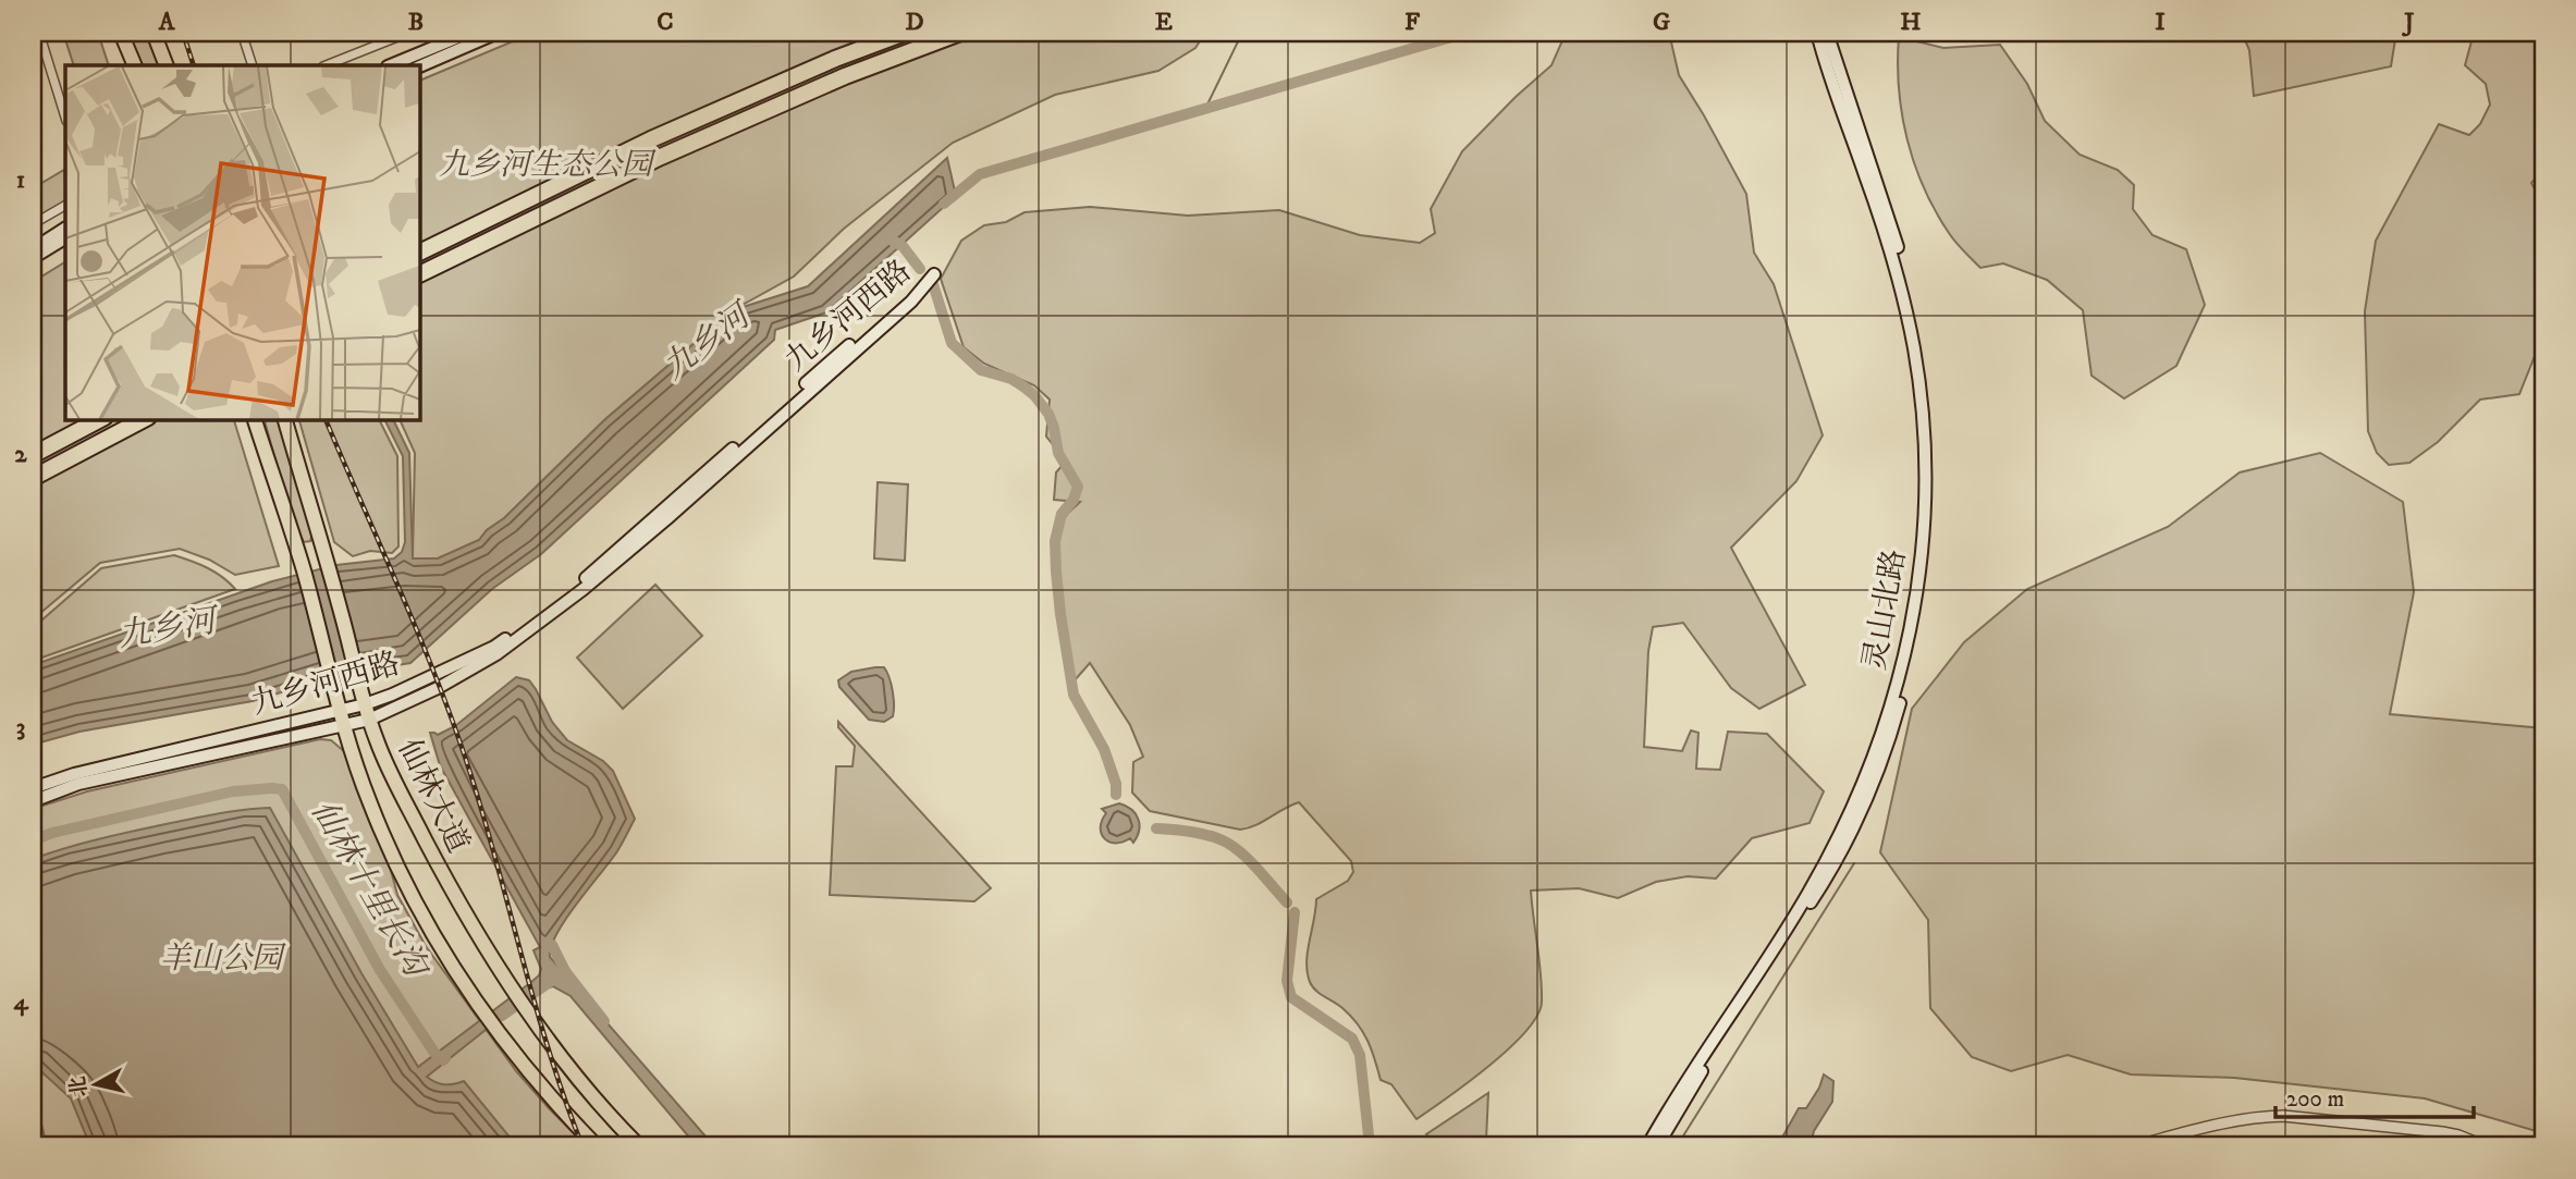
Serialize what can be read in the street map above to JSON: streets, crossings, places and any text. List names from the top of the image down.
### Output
{
  "streets": {
    "main road": ["九乡河西路", "灵山北路", "仙林大道"]
  },
  "crossings": [
    ["九乡河西路", "仙林大道"]
  ],
  "water": ["九乡河", "仙林十里长沟"],
  "parks": ["九乡河生态公园", "羊山公园"],
  "scale_bar": "200 m",
  "north": "left",
  "grid": {
    "columns": [
      "A",
      "B",
      "C",
      "D",
      "E",
      "F",
      "G",
      "H",
      "I",
      "J"
    ],
    "rows": [
      "1",
      "2",
      "3",
      "4"
    ]
  }
}
